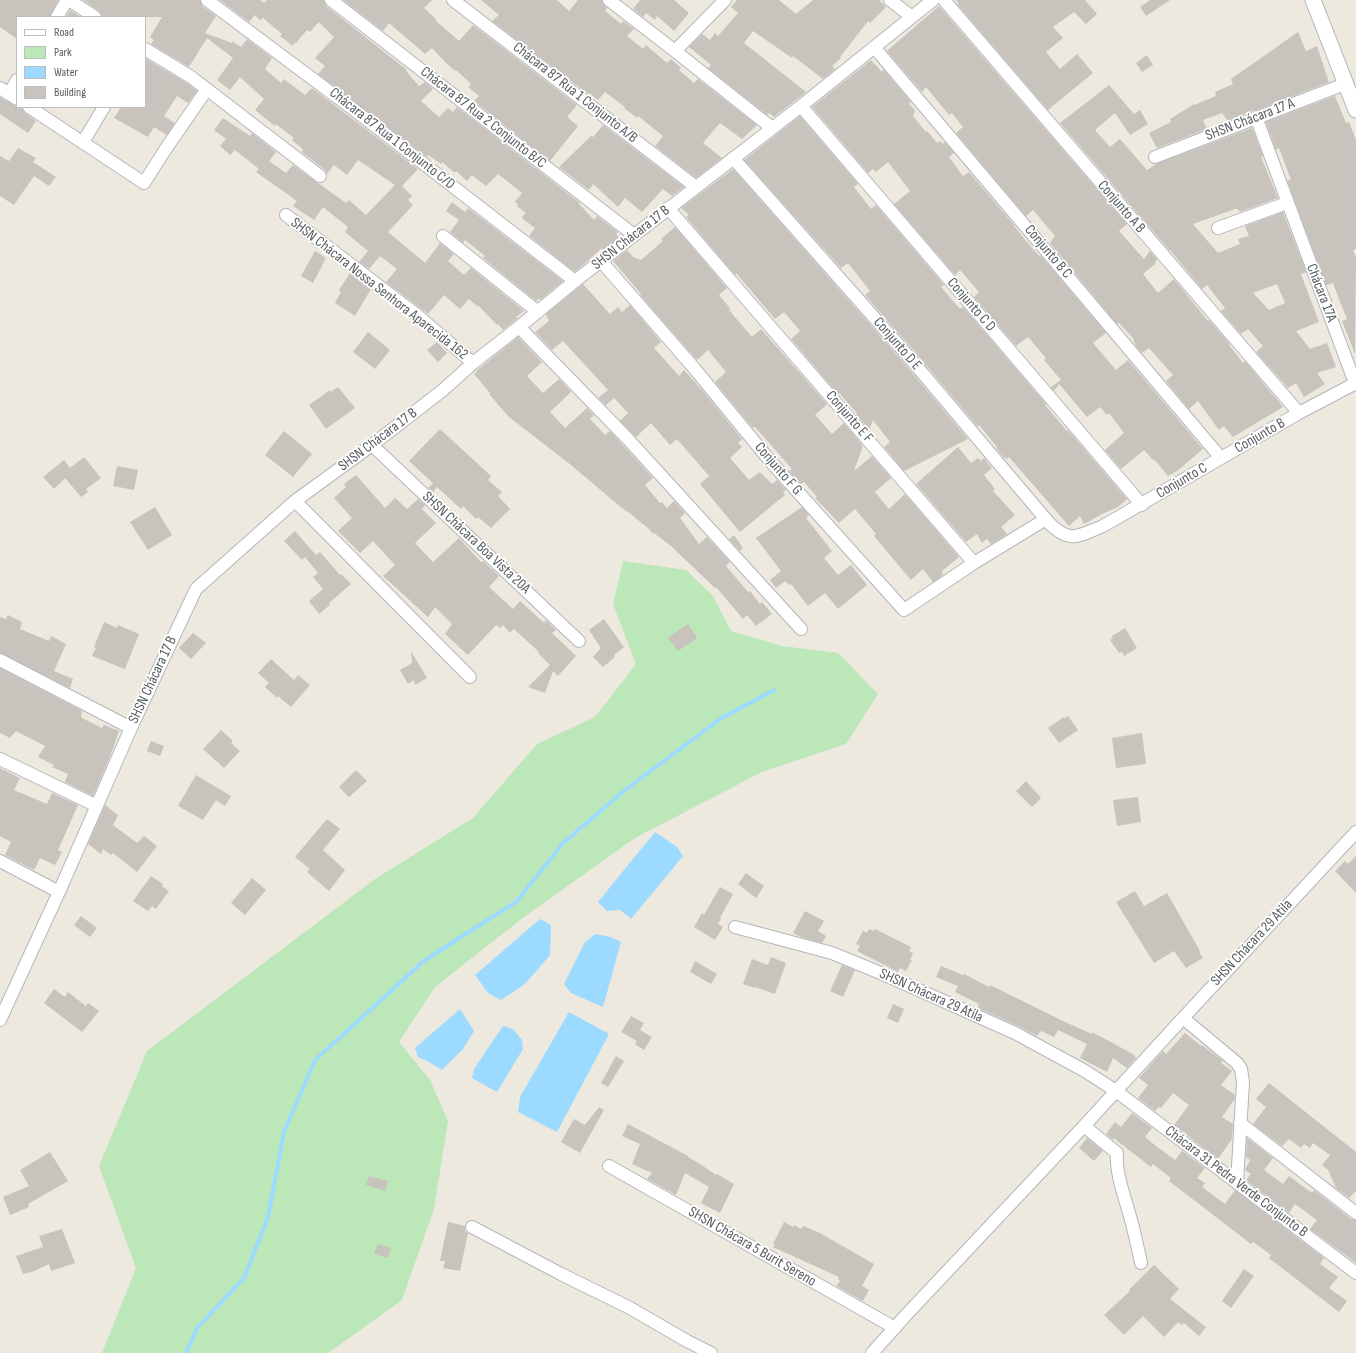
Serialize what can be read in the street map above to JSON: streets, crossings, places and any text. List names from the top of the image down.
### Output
{
  "streets": {
    "street": [
      "Chácara 87 Rua 1 Conjunto A/B",
      "Chácara 87 Rua 2 Conjunto B/C",
      "SHSN Chácara 17 A",
      "Chácara 87 Rua 1 Conjunto C/D",
      "Conjunto A B",
      "SHSN Chácara 17 B",
      "Conjunto B C",
      "SHSN Chácara Nossa Senhora Aparecida 162",
      "Chácara 17A",
      "Conjunto C D",
      "Conjunto D E",
      "Conjunto E F",
      "Conjunto B",
      "Conjunto F G",
      "Conjunto C",
      "SHSN Chácara Boa Vista 20A",
      "SHSN Chácara 29 Atila",
      "Chácara 31 Pedra Verde Conjunto B",
      "SHSN Chácara 5 Burit Sereno"
    ]
  },
  "crossings": [
    ["Chácara 87 Rua 1 Conjunto A/B", "SHSN Chácara 17 B"],
    ["Chácara 87 Rua 2 Conjunto B/C", "SHSN Chácara 17 B"],
    ["SHSN Chácara 17 A", "Chácara 17A"],
    ["Chácara 87 Rua 1 Conjunto C/D", "SHSN Chácara 17 B"],
    ["Conjunto A B", "Conjunto B"],
    ["SHSN Chácara 17 B", "Conjunto B C"],
    ["SHSN Chácara 17 B", "SHSN Chácara Nossa Senhora Aparecida 162"],
    ["SHSN Chácara 17 B", "Conjunto C D"],
    ["SHSN Chácara 17 B", "Conjunto D E"],
    ["SHSN Chácara 17 B", "Conjunto E F"],
    ["SHSN Chácara 17 B", "Conjunto F G"],
    ["SHSN Chácara 17 B", "SHSN Chácara Boa Vista 20A"],
    ["Conjunto B C", "Conjunto B"],
    ["Conjunto B C", "Conjunto C"],
    ["Chácara 17A", "Conjunto B"],
    ["Conjunto C D", "Conjunto C"],
    ["Conjunto D E", "Conjunto C"],
    ["Conjunto E F", "Conjunto F G"],
    ["Conjunto B", "Conjunto C"],
    ["SHSN Chácara 29 Atila", "Chácara 31 Pedra Verde Conjunto B"],
    ["SHSN Chácara 29 Atila", "SHSN Chácara 5 Burit Sereno"]
  ],
  "legend": [
    "Road",
    "Park",
    "Water",
    "Building"
  ]
}
